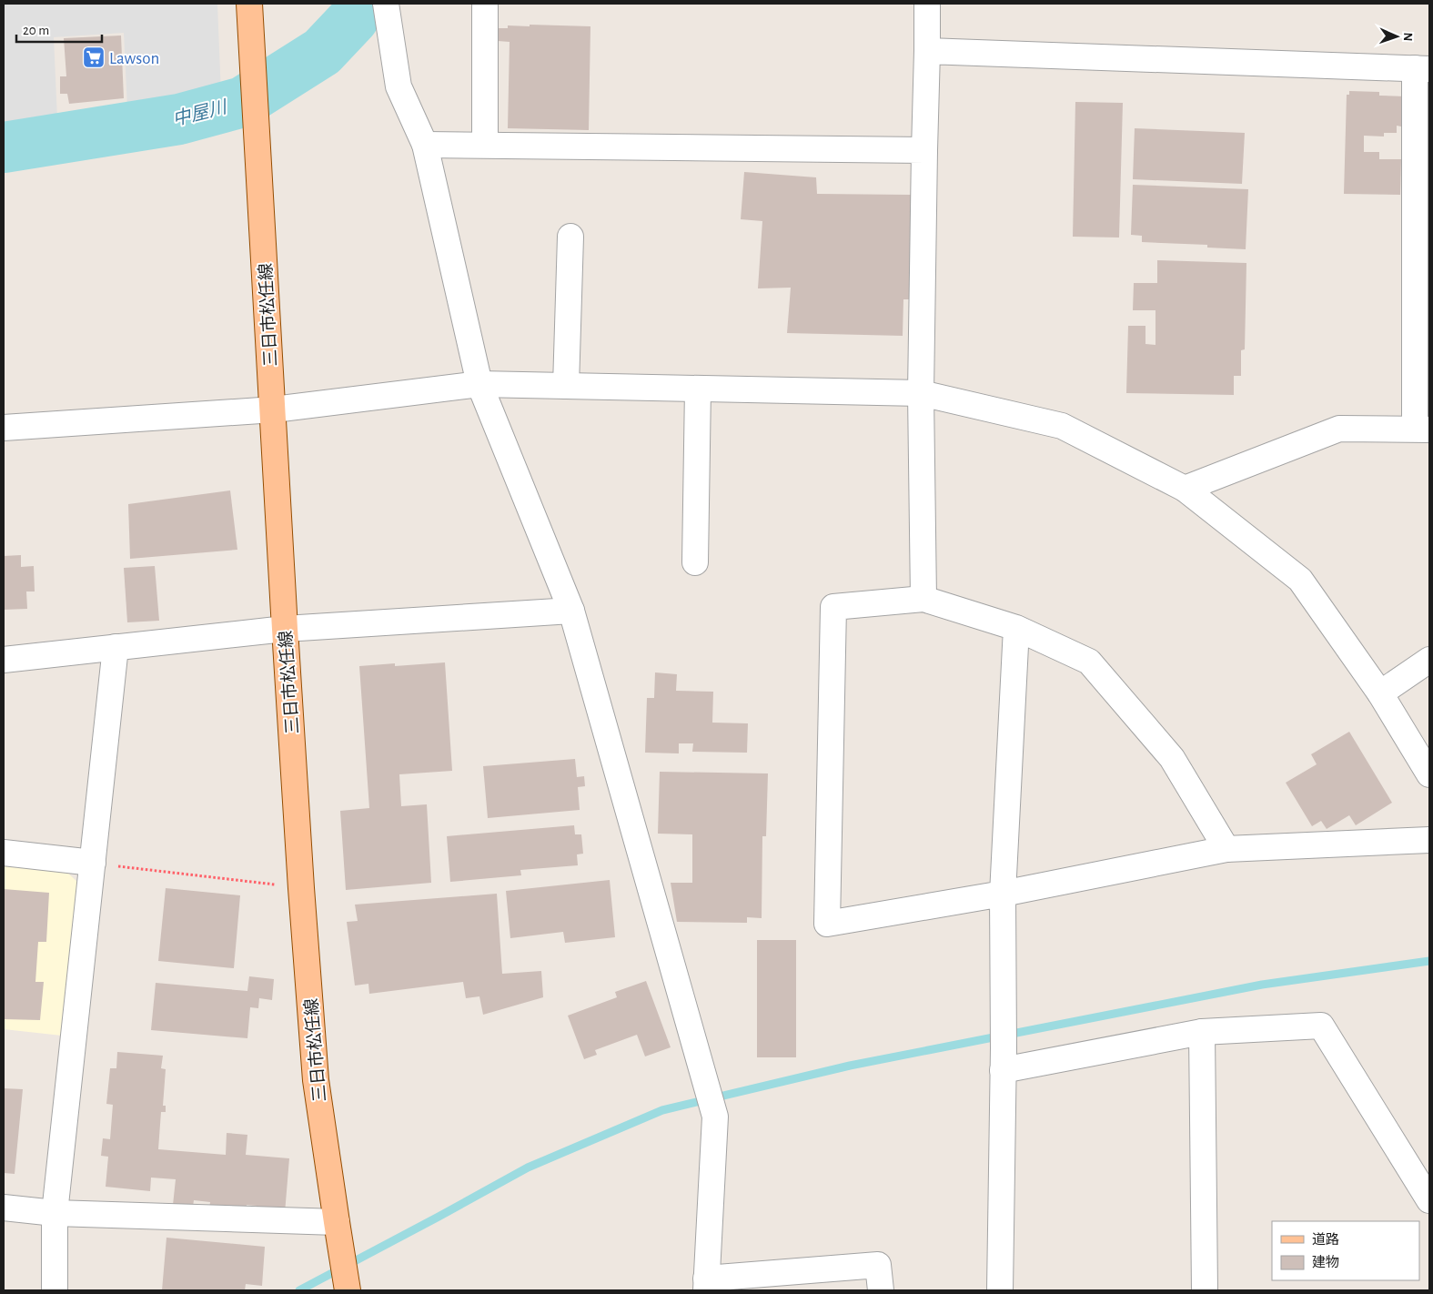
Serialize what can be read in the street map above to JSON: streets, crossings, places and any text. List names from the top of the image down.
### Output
{
  "streets": {
    "main road": ["三日市松任線"]
  },
  "water": ["中屋川"],
  "places": {
    "supermarket": ["Lawson"]
  },
  "legend": ["道路", "建物"],
  "scale_bar": "20 m",
  "north": "right"
}
